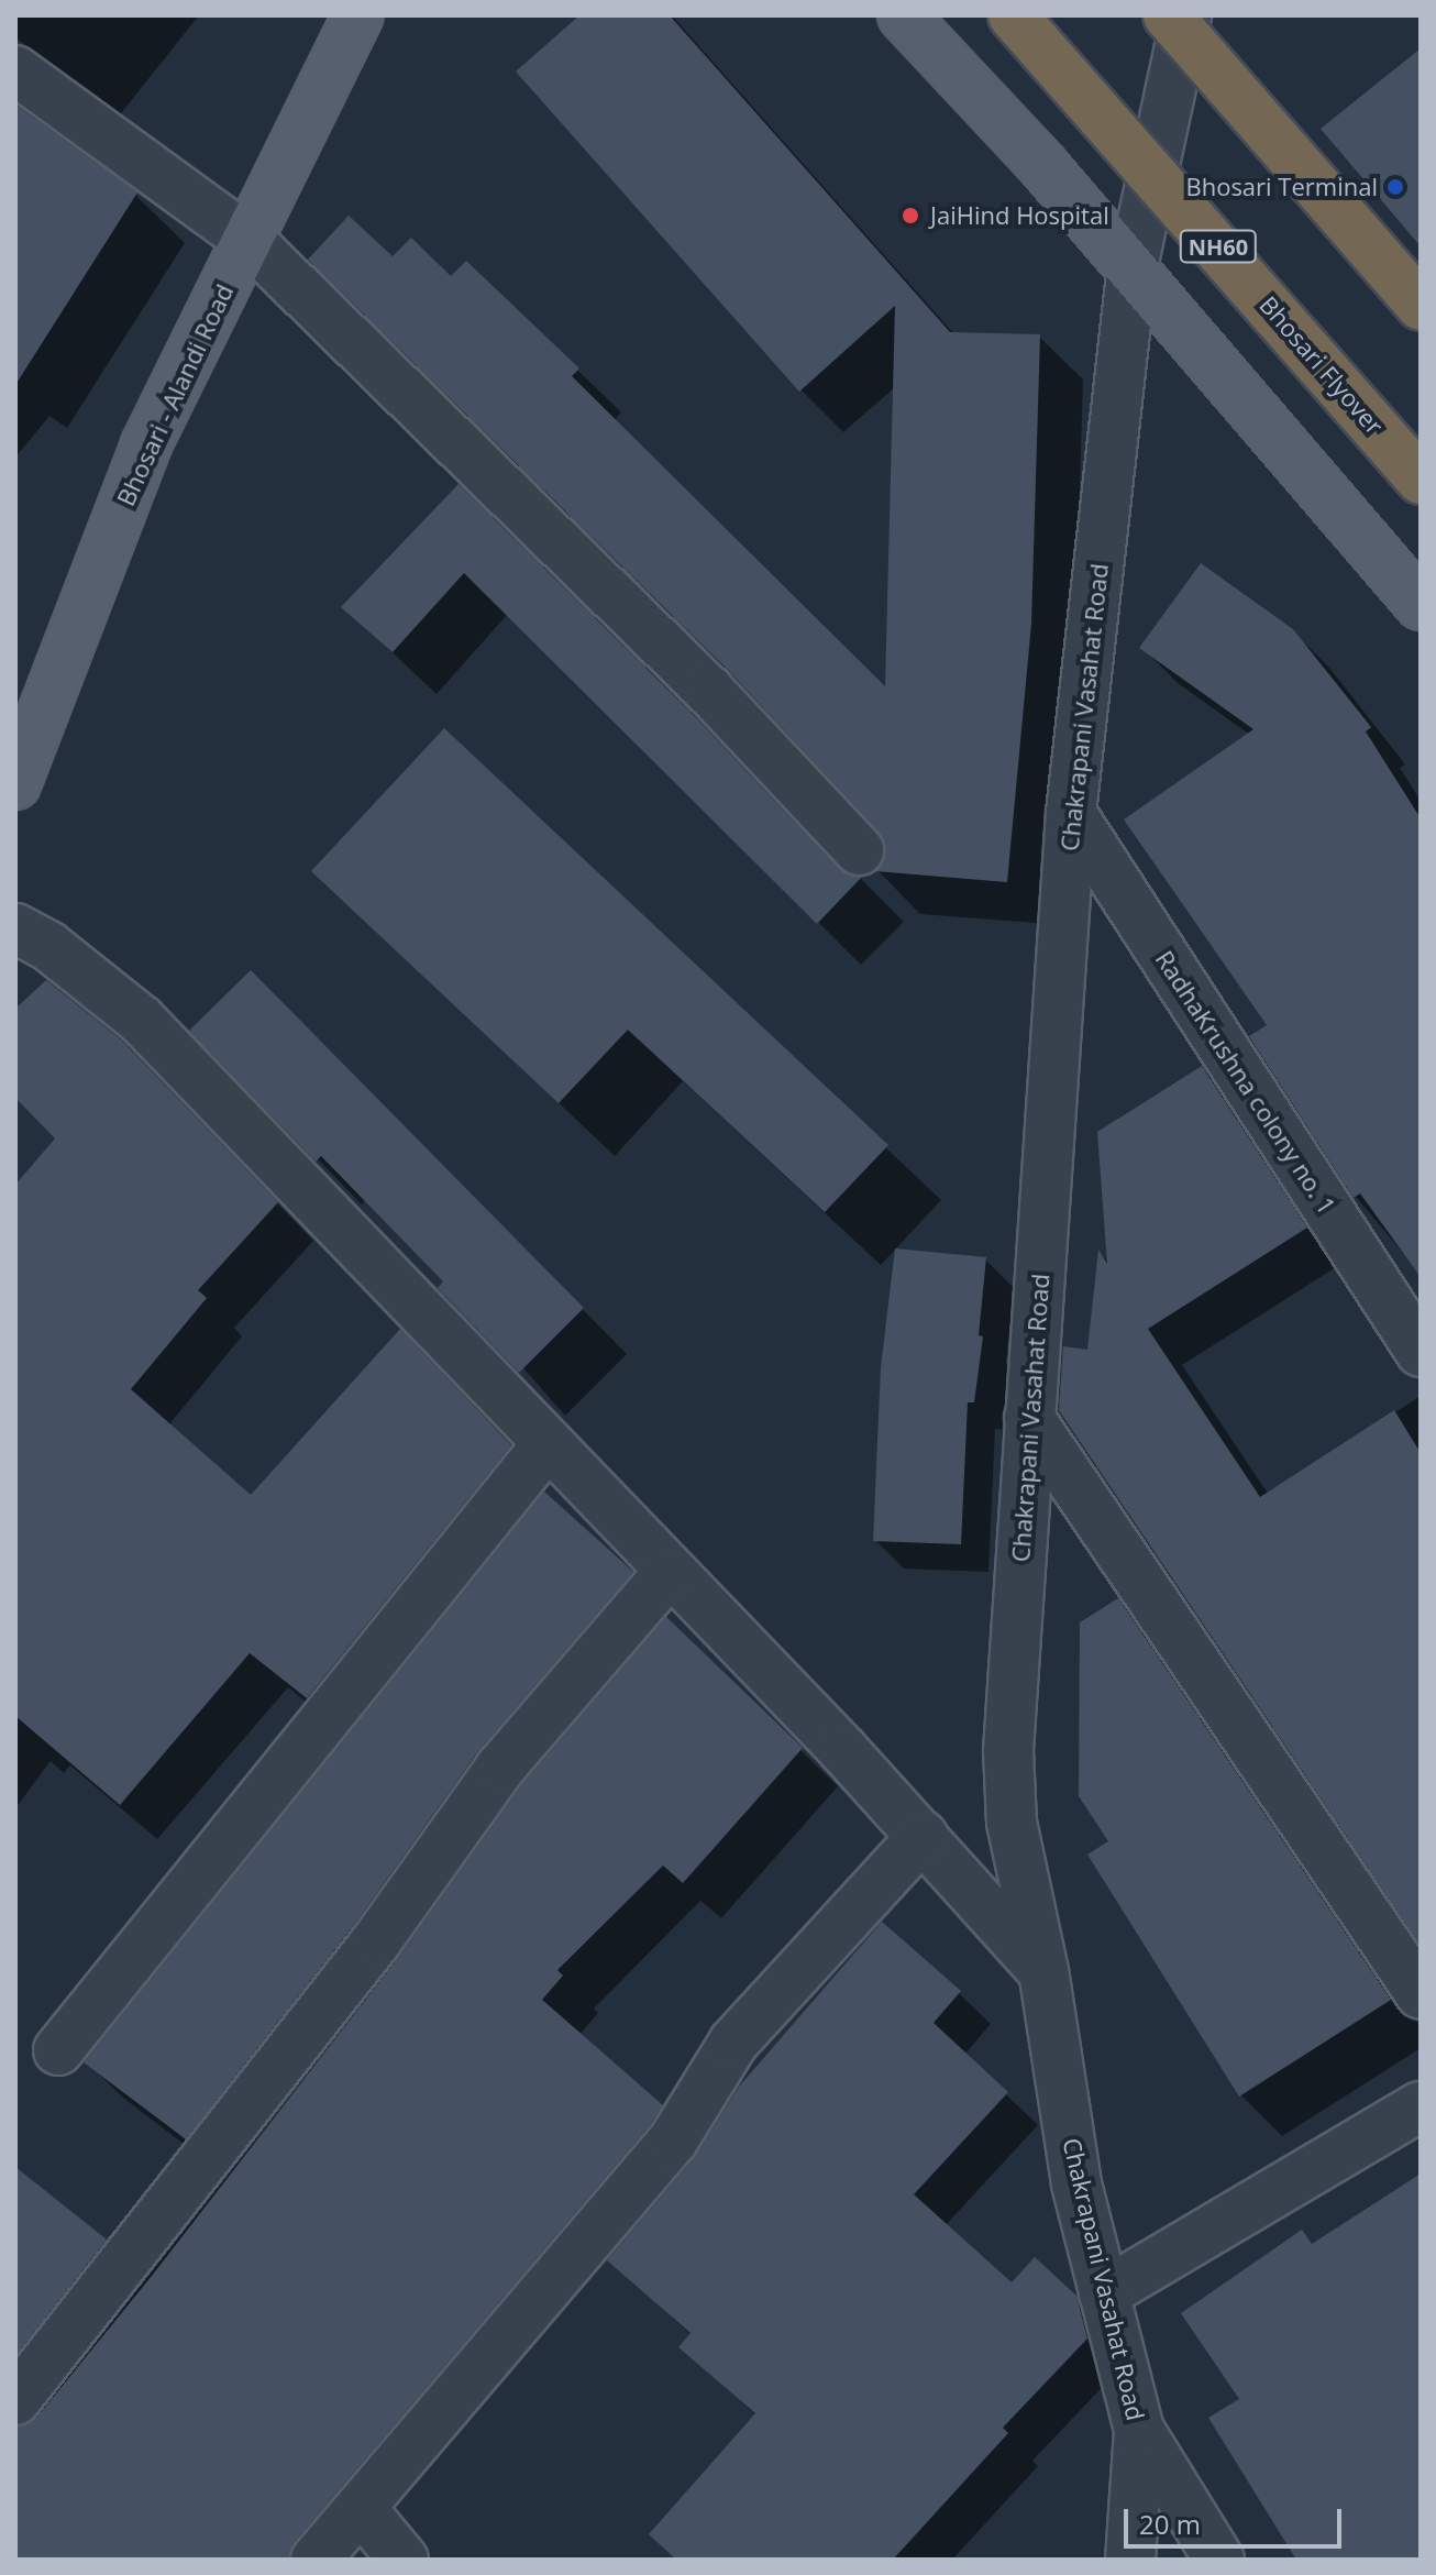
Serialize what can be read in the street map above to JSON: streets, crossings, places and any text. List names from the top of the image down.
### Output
{
  "streets": {
    "highway": ["NH60", "Bhosari Flyover"],
    "main road": ["Bhosari - Alandi Road"],
    "street": ["Chakrapani Vasahat Road", "RadhaKrushna colony no. 1"]
  },
  "crossings": [
    ["Chakrapani Vasahat Road", "RadhaKrushna colony no. 1"]
  ],
  "places": ["Bhosari Terminal", "JaiHind Hospital"],
  "scale_bar": "20 m"
}
